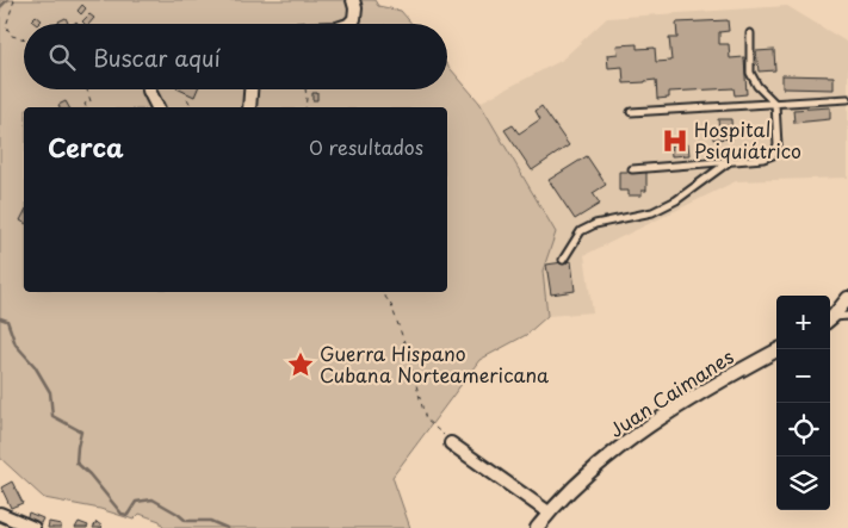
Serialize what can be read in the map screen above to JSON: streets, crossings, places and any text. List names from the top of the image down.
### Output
{
  "streets": {
    "street": ["Juan Caimanes"]
  },
  "places": {
    "hospital": ["Hospital Psiquiátrico"],
    "place": ["Guerra Hispano Cubana Norteamericana"]
  },
  "page": {
    "search": "Buscar aquí",
    "heading": ["Cerca", "0 resultados"],
    "map_buttons": ["+", "−"]
  }
}
